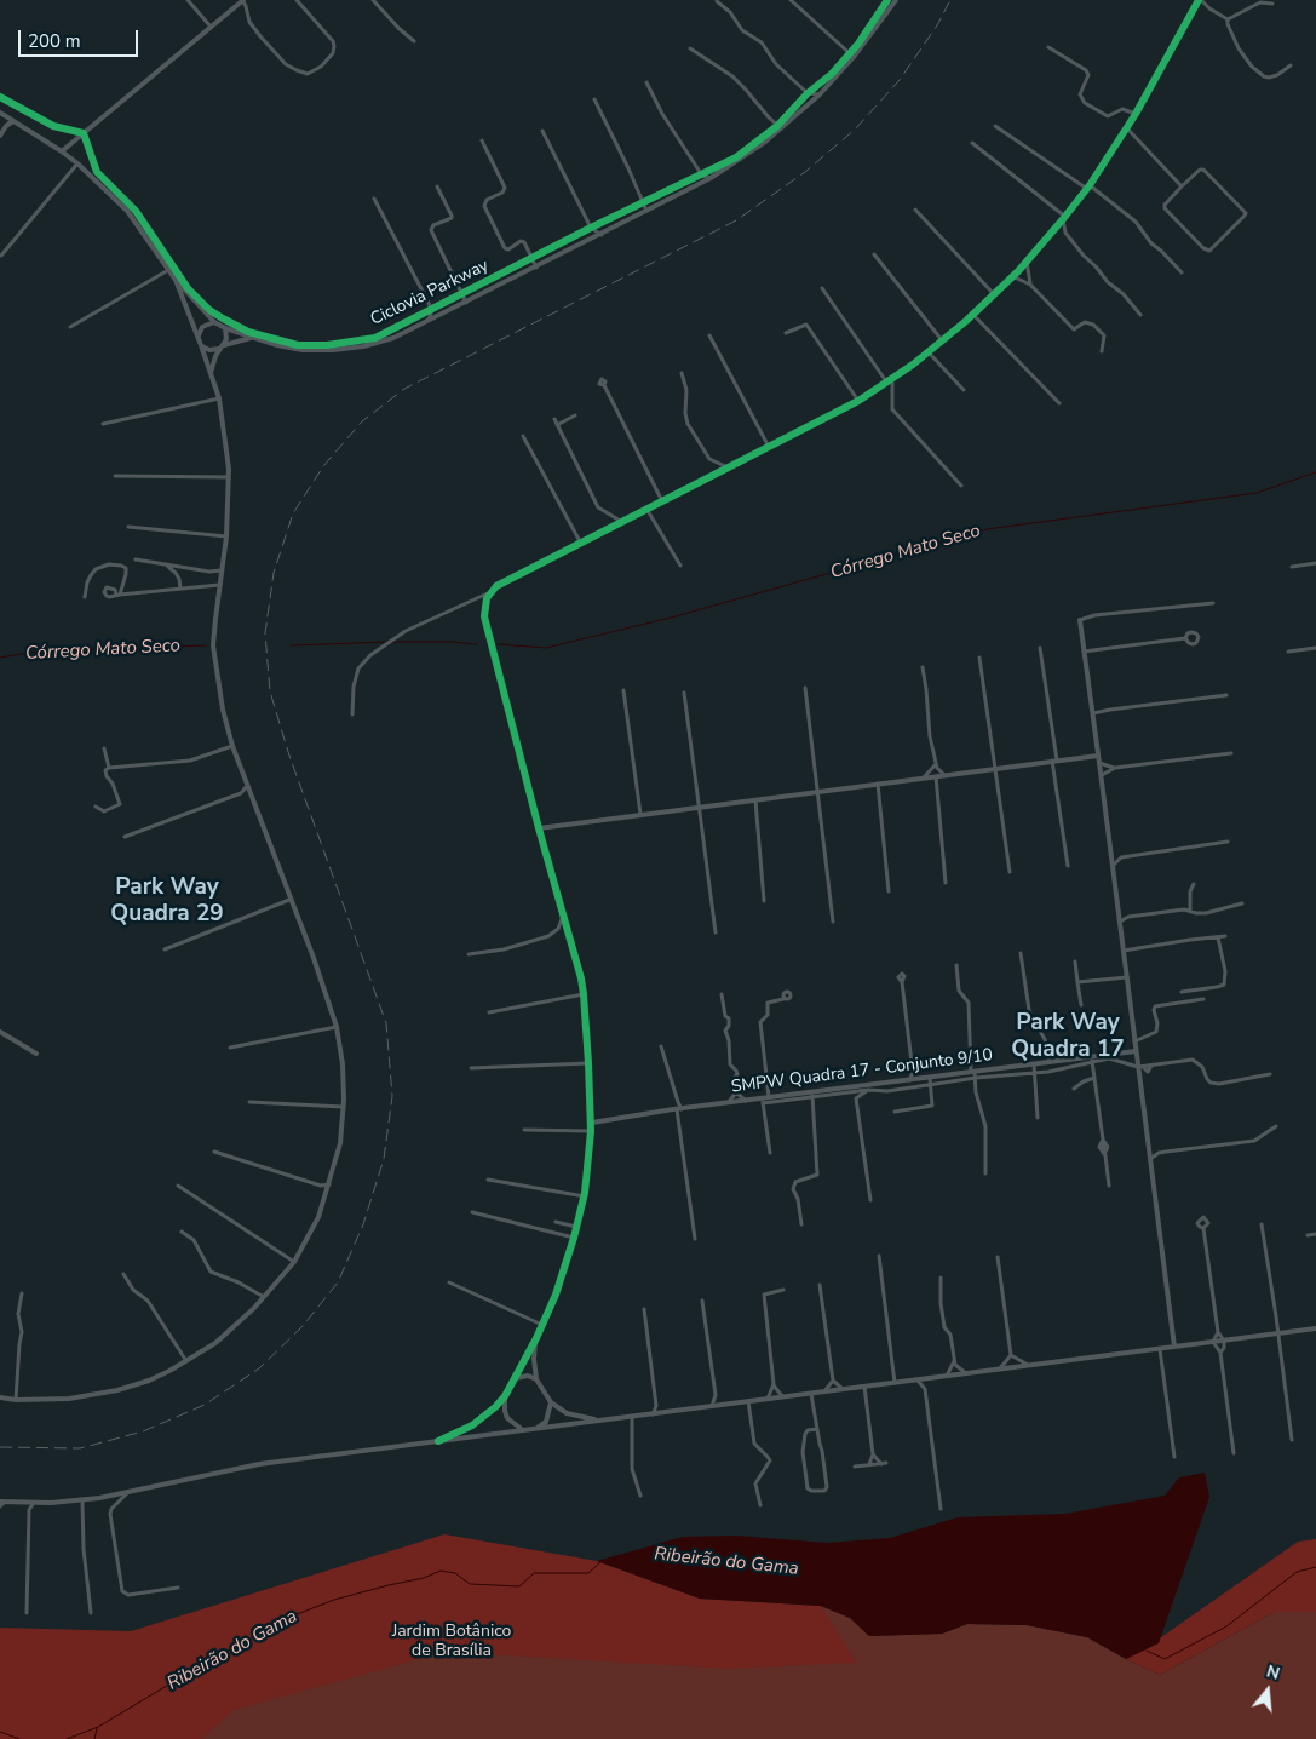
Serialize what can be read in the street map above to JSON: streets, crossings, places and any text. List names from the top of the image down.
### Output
{
  "streets": {
    "street": ["SMPW Quadra 17 - Conjunto 9/10"],
    "cycle path": ["Ciclovia Parkway"]
  },
  "districts": ["Park Way Quadra 29", "Park Way Quadra 17"],
  "water": ["Córrego Mato Seco", "Ribeirão do Gama"],
  "parks": ["Jardim Botânico de Brasília"],
  "scale_bar": "200 m",
  "north": "top"
}
